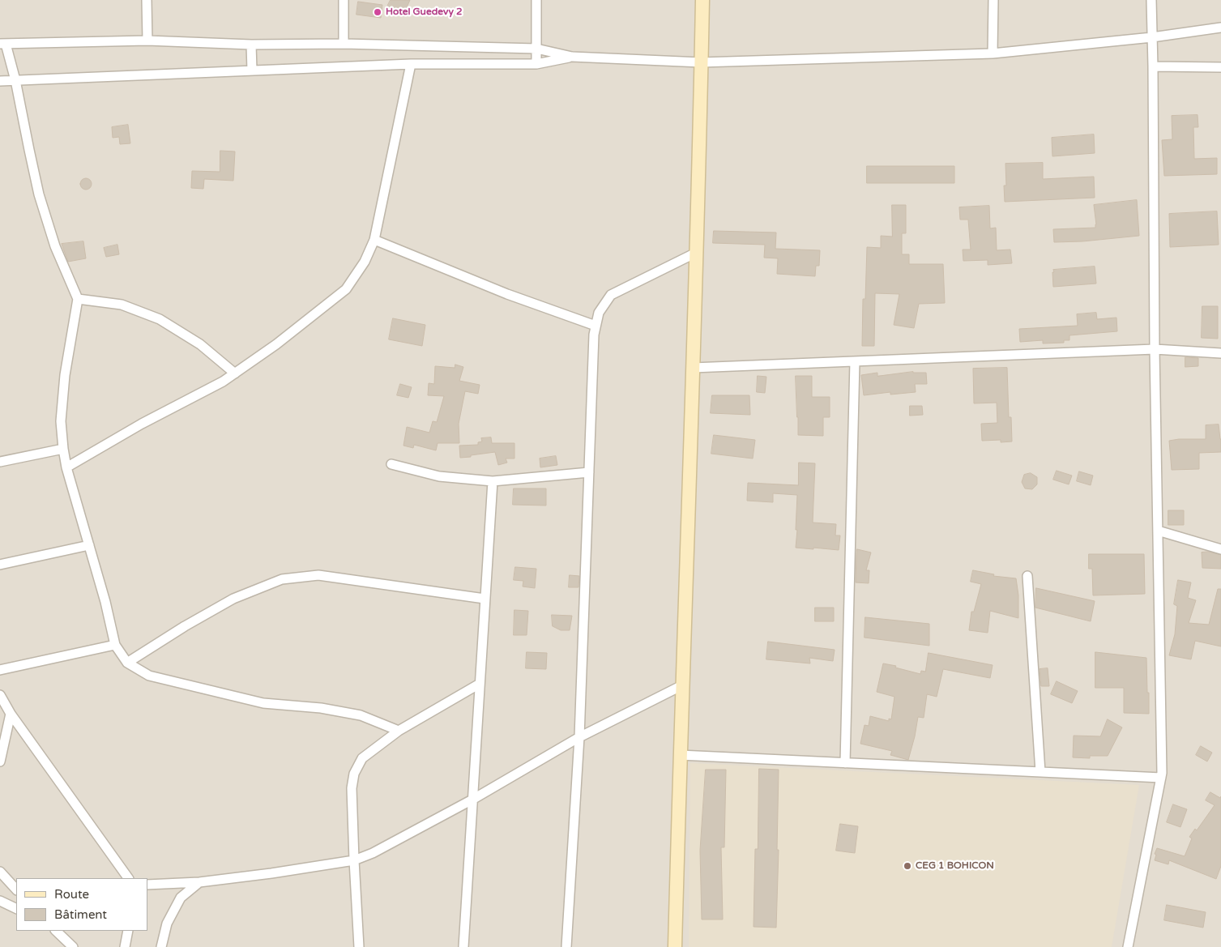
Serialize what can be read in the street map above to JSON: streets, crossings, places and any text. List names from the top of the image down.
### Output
{
  "places": ["Hotel Guedevy 2", "CEG 1 BOHICON"],
  "legend": ["Route", "Bâtiment"]
}
